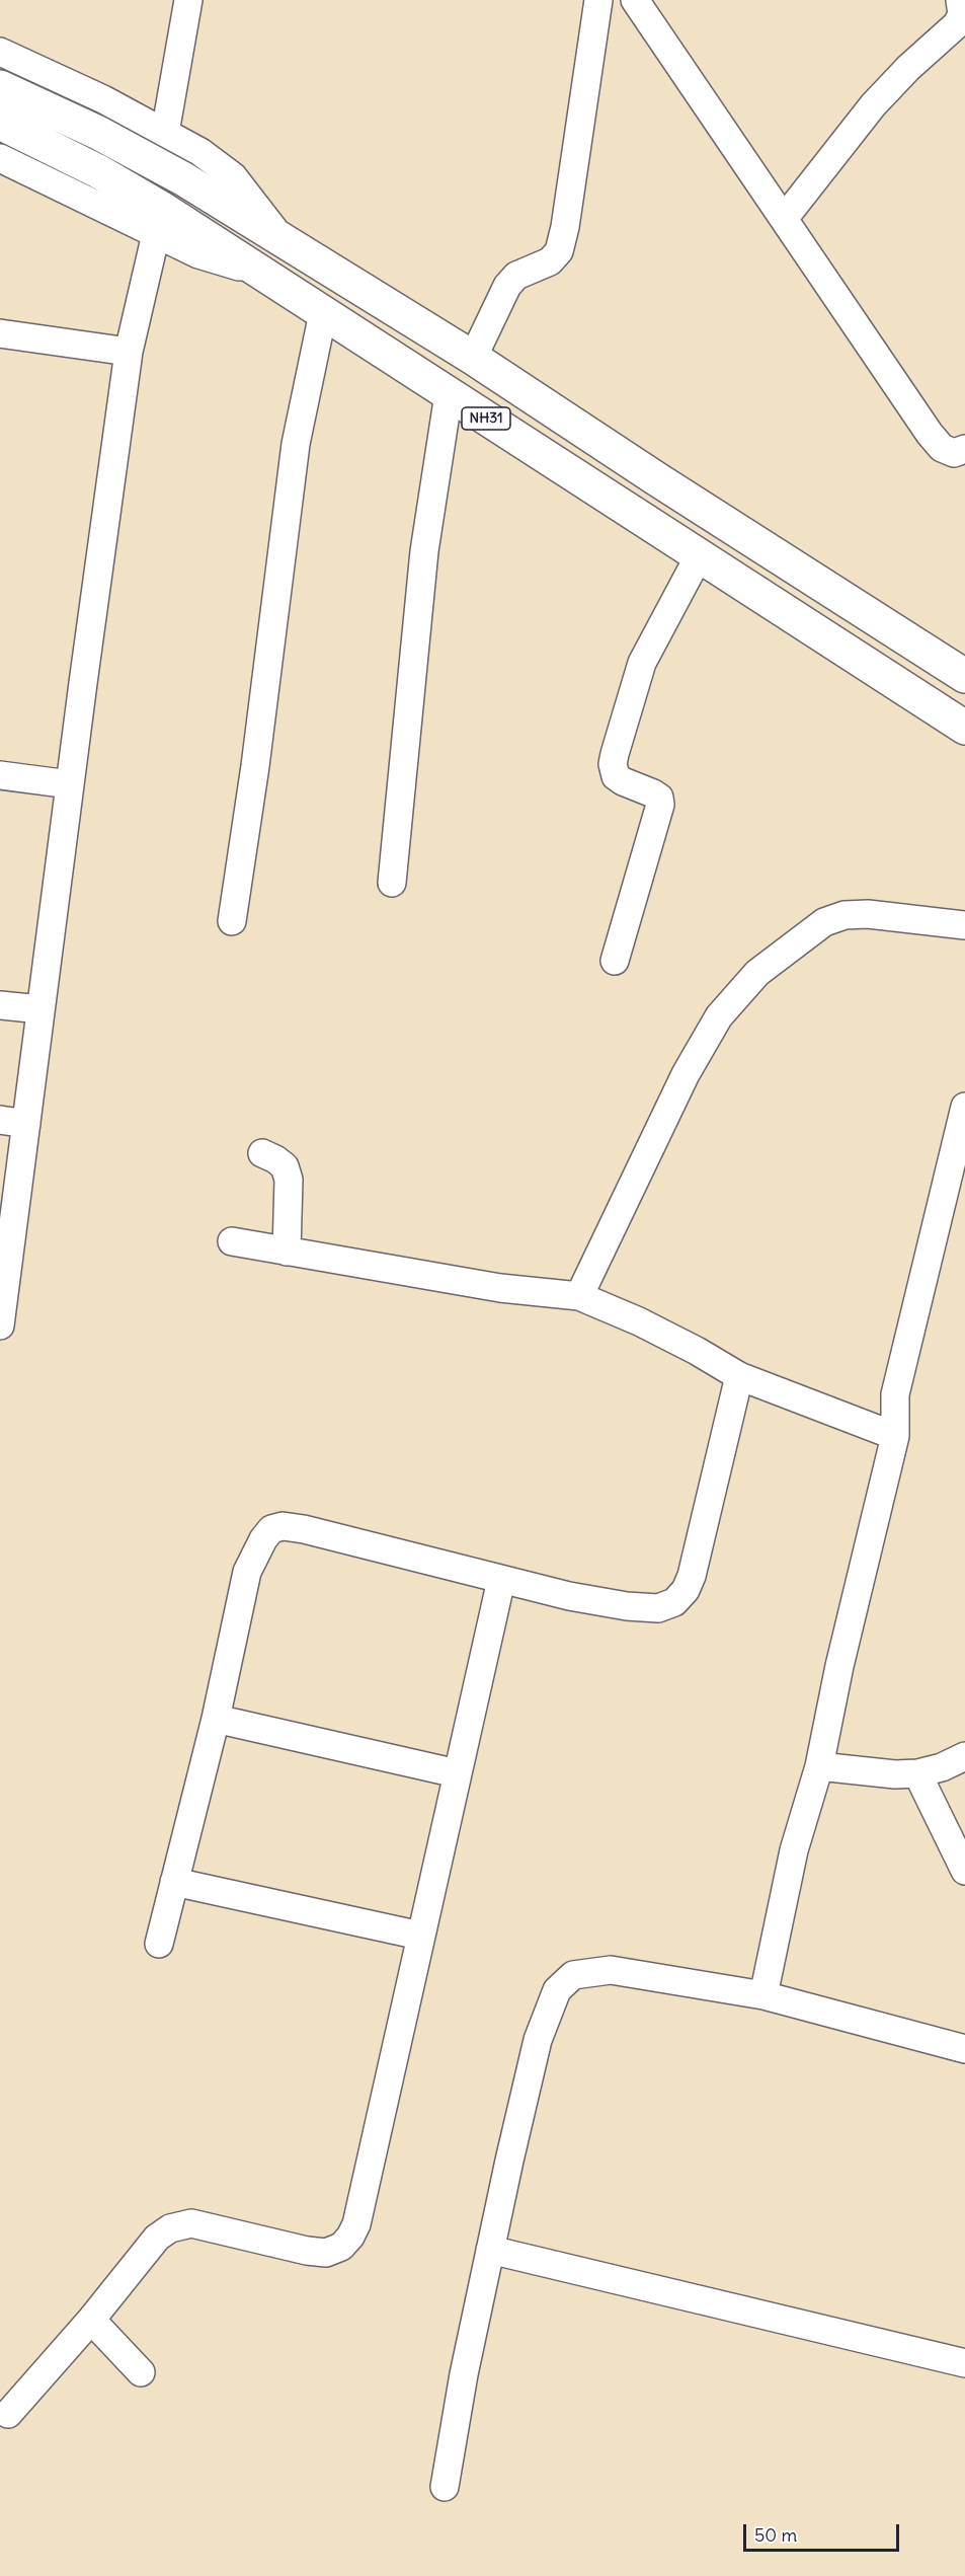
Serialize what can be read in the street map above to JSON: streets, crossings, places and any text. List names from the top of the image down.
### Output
{
  "streets": {
    "highway": ["NH31"]
  },
  "scale_bar": "50 m"
}
